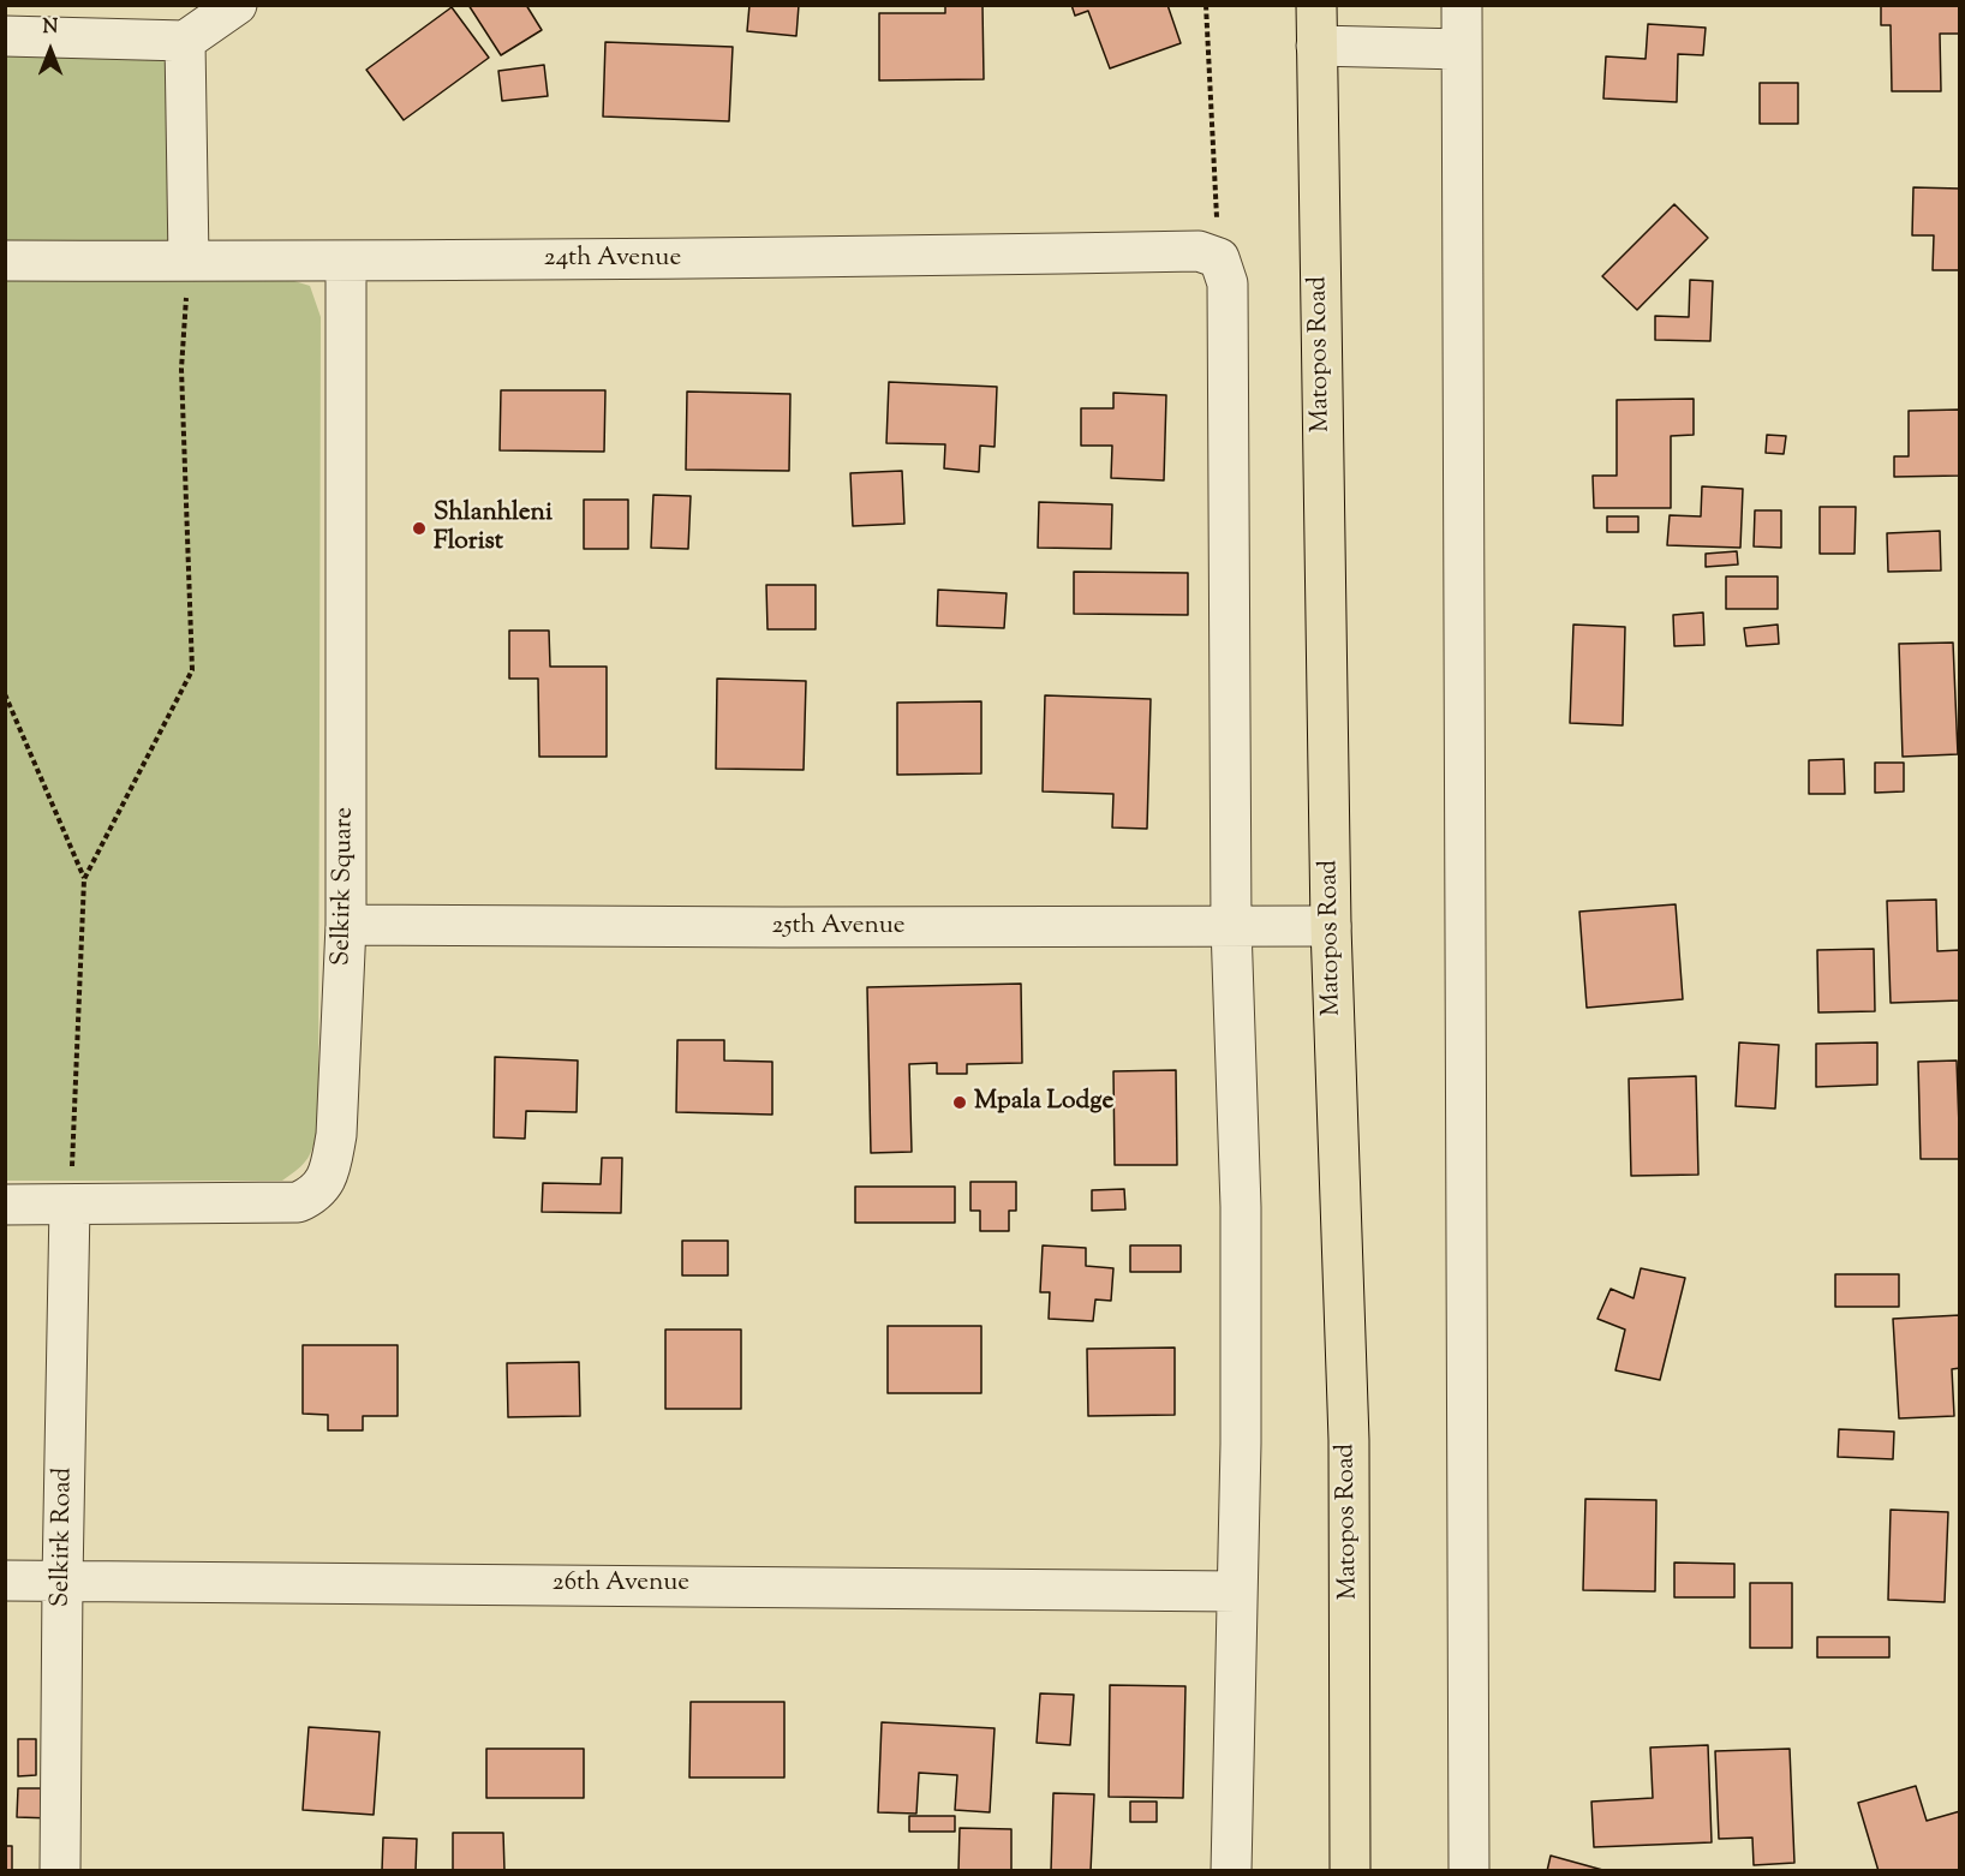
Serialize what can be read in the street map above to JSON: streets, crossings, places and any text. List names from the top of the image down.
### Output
{
  "streets": {
    "main road": ["Matopos Road"],
    "street": [
      "24th Avenue",
      "Selkirk Square",
      "25th Avenue",
      "Selkirk Road",
      "26th Avenue"
    ]
  },
  "crossings": [
    ["24th Avenue", "Selkirk Square"],
    ["Matopos Road", "25th Avenue"],
    ["Selkirk Square", "25th Avenue"],
    ["Selkirk Square", "Selkirk Road"],
    ["Selkirk Road", "26th Avenue"]
  ],
  "places": ["Shlanhleni Florist", "Mpala Lodge"],
  "north": "top"
}
